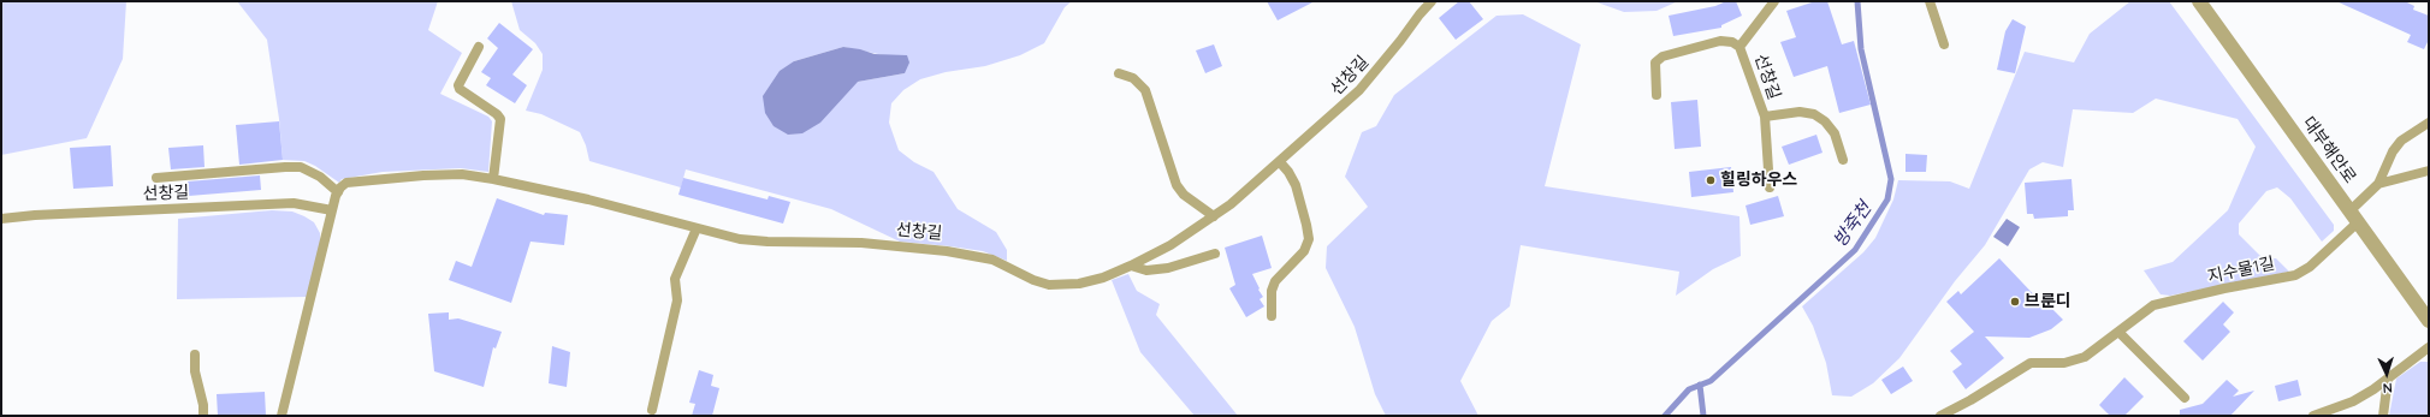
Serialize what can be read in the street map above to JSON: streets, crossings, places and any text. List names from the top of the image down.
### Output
{
  "streets": {
    "street": ["대부해안로"],
    "lane": ["선창길", "지수물1길"]
  },
  "crossings": [
    ["대부해안로", "지수물1길"]
  ],
  "water": ["방죽천"],
  "places": ["힐링하우스", "브룬디"],
  "north": "bottom"
}
